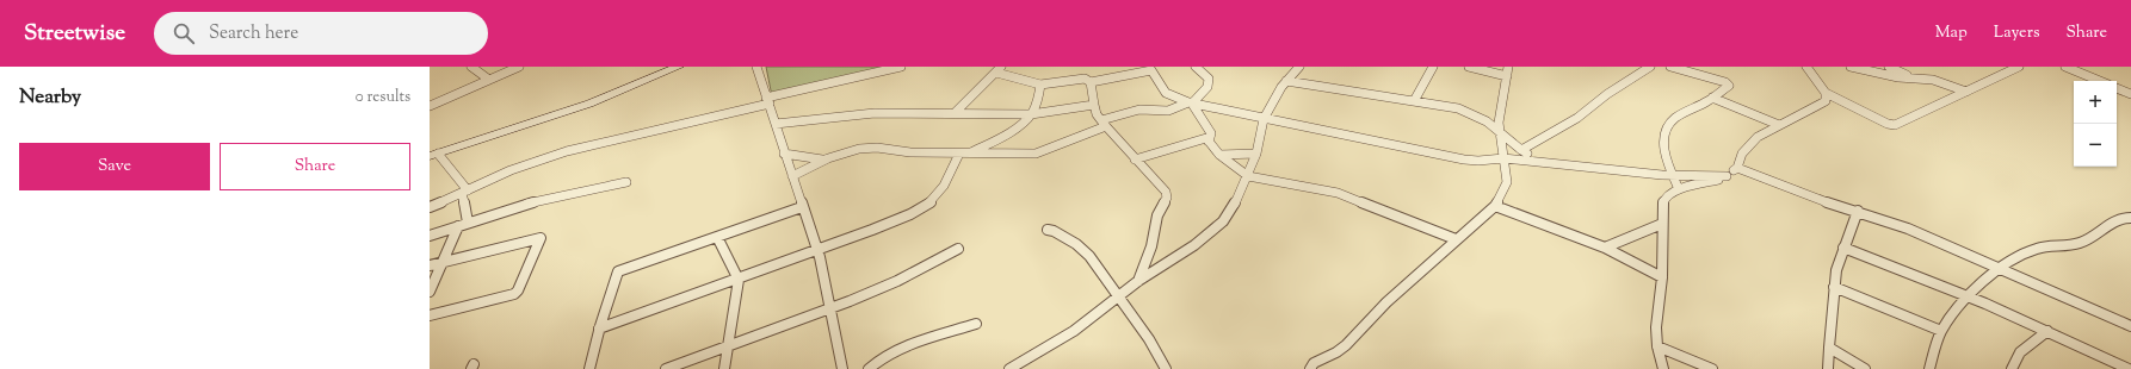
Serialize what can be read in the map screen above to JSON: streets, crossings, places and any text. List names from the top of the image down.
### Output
{
  "page": {
    "header": "Streetwise",
    "search": "Search here",
    "nav": ["Map", "Layers", "Share"],
    "heading": ["Nearby", "0 results"],
    "map_buttons": ["+", "−"],
    "buttons": ["Save", "Share"]
  }
}
